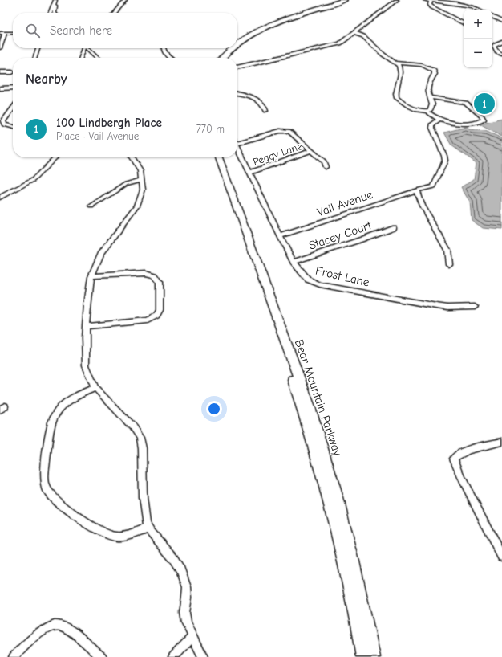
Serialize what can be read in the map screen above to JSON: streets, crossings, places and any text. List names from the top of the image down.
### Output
{
  "streets": {
    "highway": ["Bear Mountain Parkway"],
    "street": [
      "Peggy Lane",
      "Vail Avenue",
      "Stacey Court",
      "Frost Lane"
    ]
  },
  "crossings": [
    ["Peggy Lane", "Frost Lane"],
    ["Vail Avenue", "Frost Lane"],
    ["Stacey Court", "Frost Lane"]
  ],
  "page": {
    "map_buttons": ["+", "−"],
    "search": "Search here",
    "heading": "Nearby",
    "pins": "1",
    "list": [
      {
        "mark": "1",
        "name": "100 Lindbergh Place",
        "note": "Place · Vail Avenue",
        "value": "770 m"
      }
    ]
  }
}
